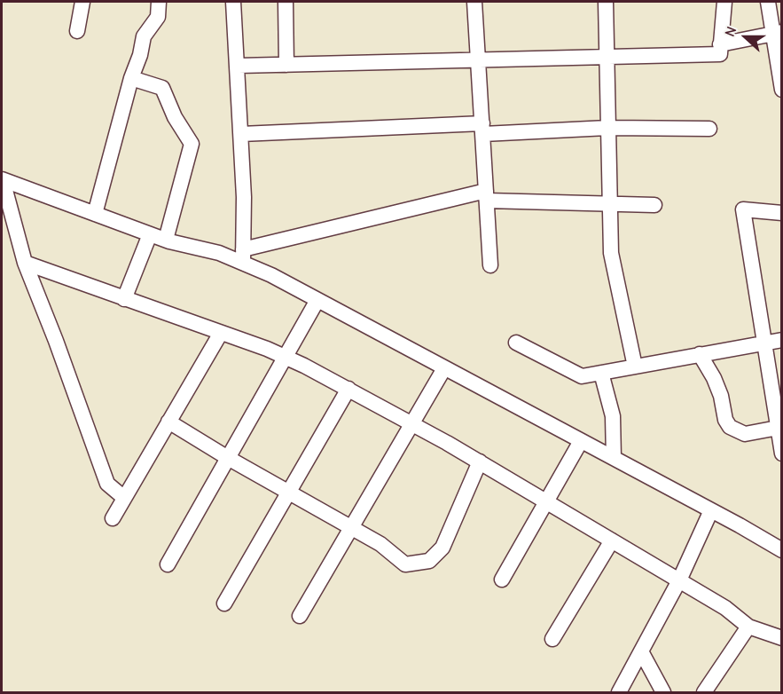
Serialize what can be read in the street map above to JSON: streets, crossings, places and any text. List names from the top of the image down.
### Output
{
  "north": "left"
}
